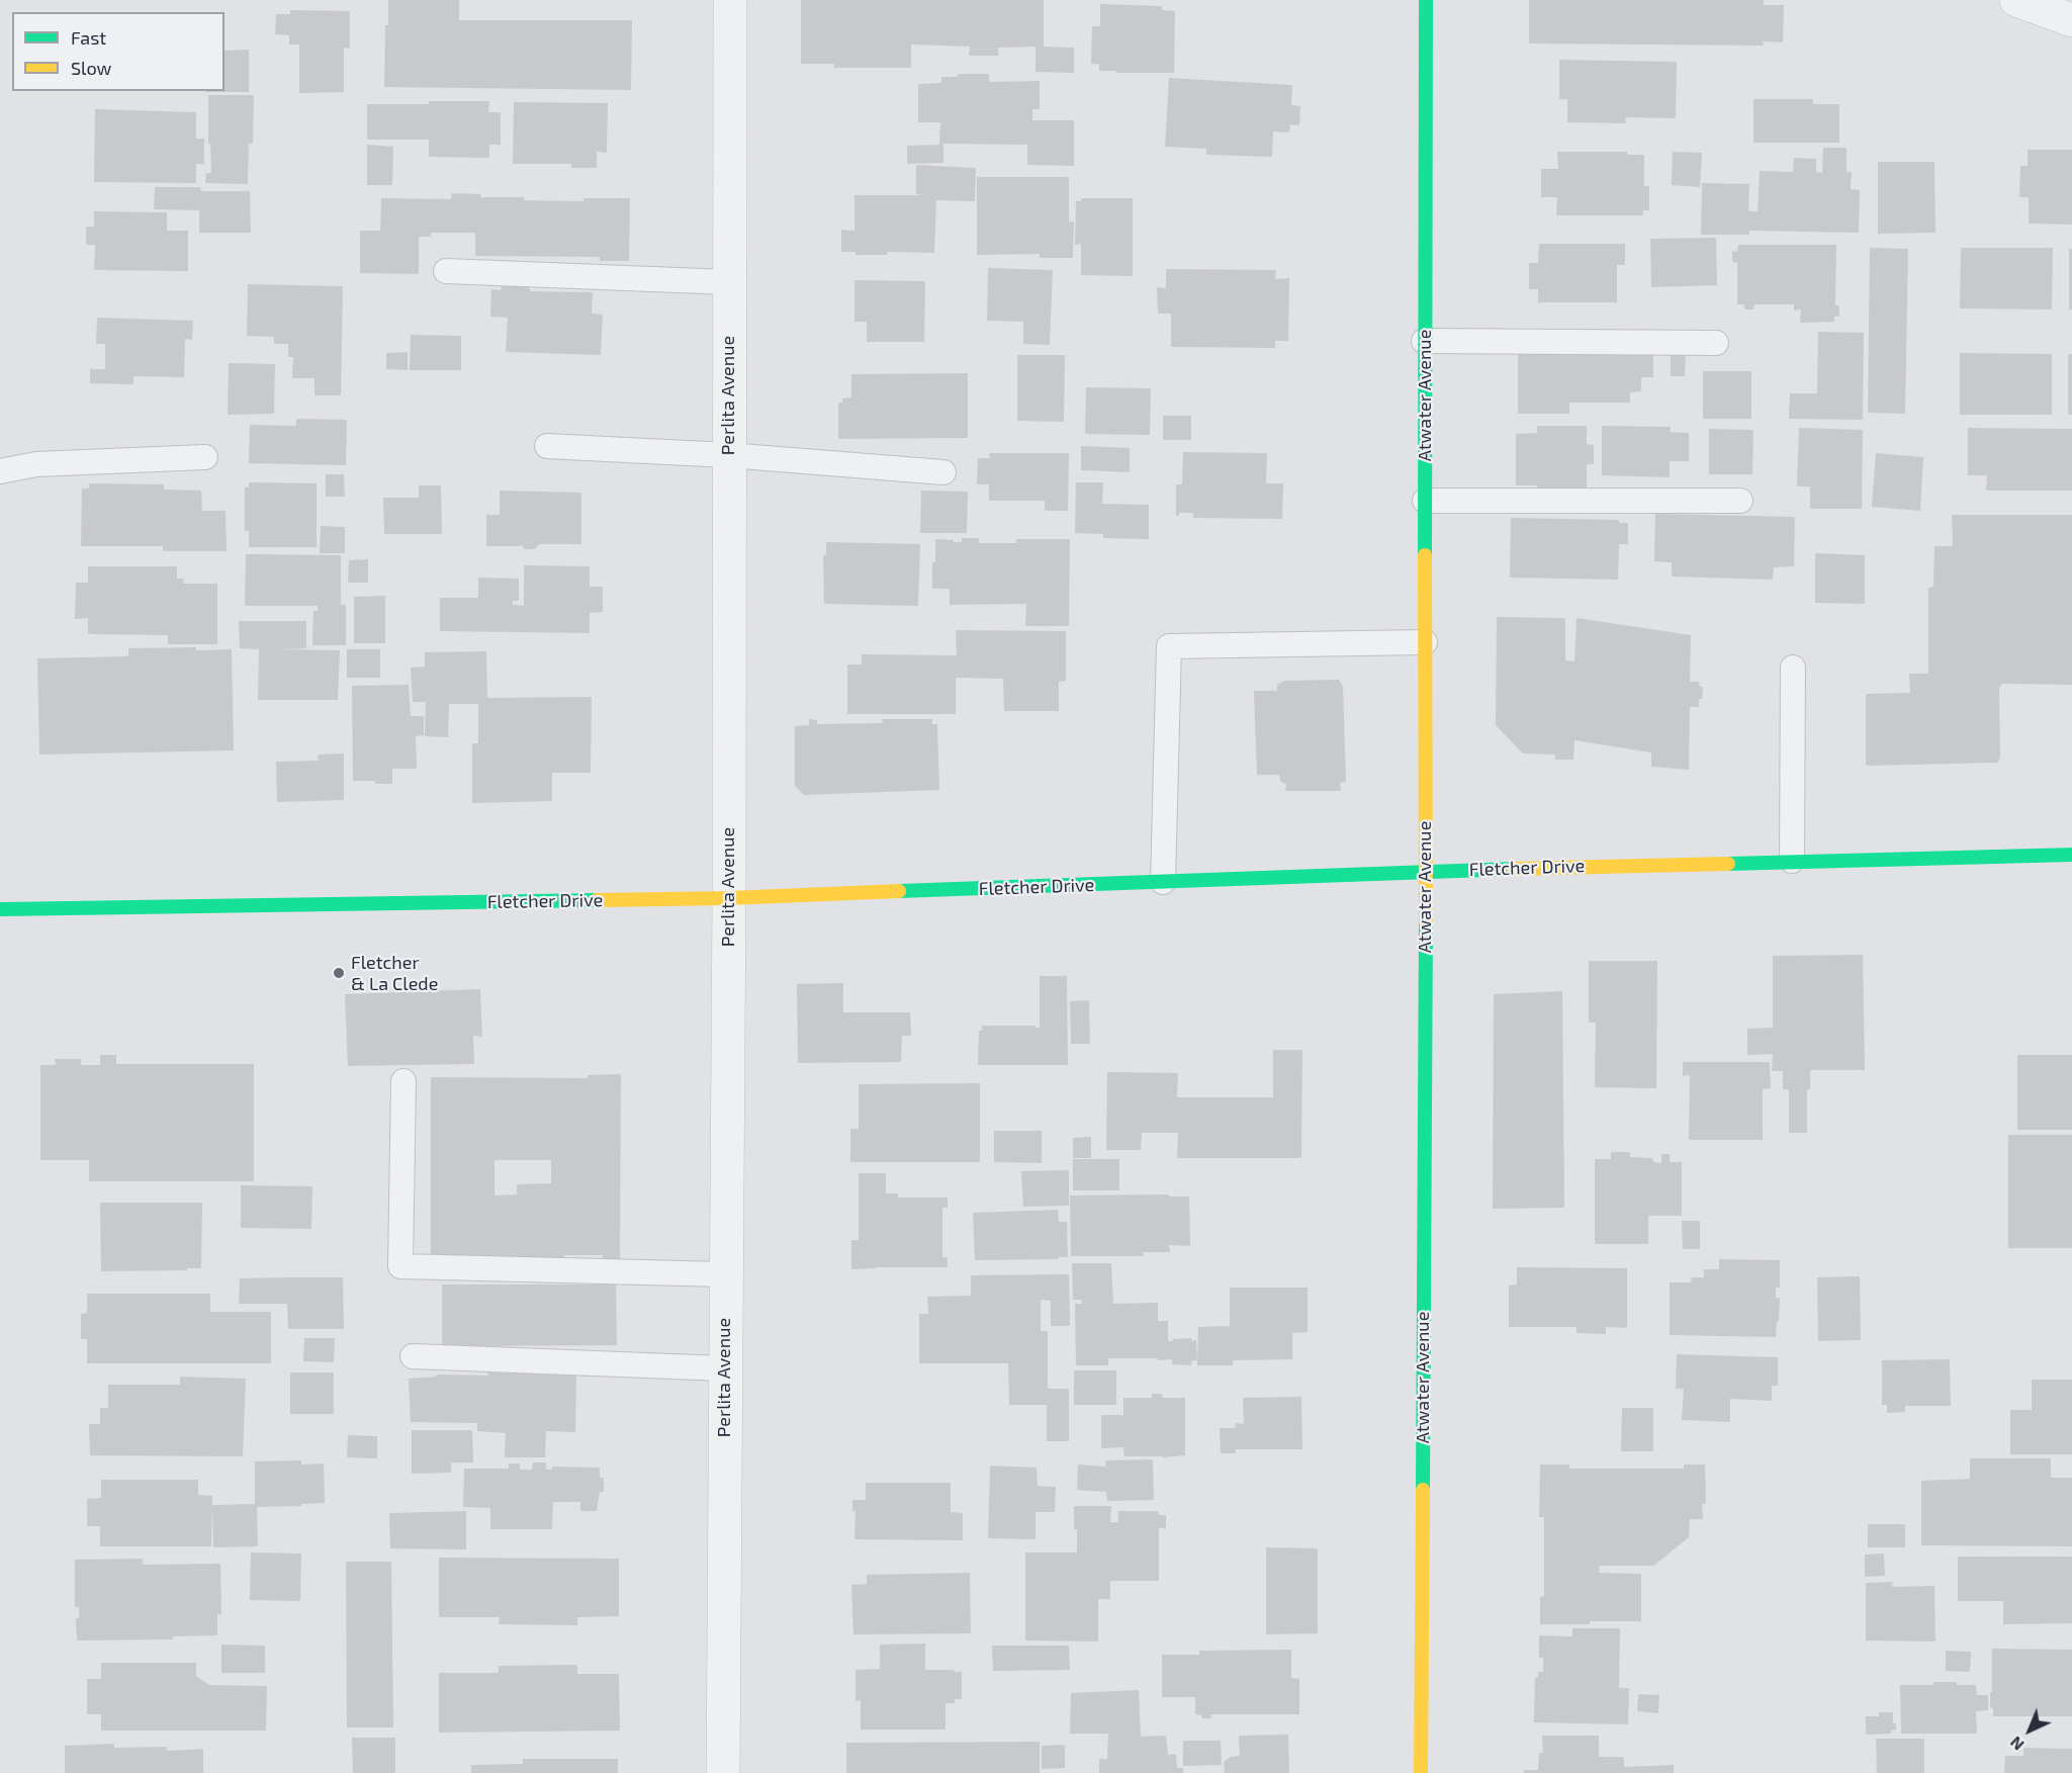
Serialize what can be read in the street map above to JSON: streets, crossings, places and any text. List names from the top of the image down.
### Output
{
  "streets": {
    "main road": ["Atwater Avenue", "Fletcher Drive"],
    "street": ["Perlita Avenue"]
  },
  "crossings": [
    ["Perlita Avenue", "Fletcher Drive"],
    ["Atwater Avenue", "Fletcher Drive"]
  ],
  "places": ["Fletcher & La Clede"],
  "legend": ["Fast", "Slow"],
  "north": "bottom left"
}
